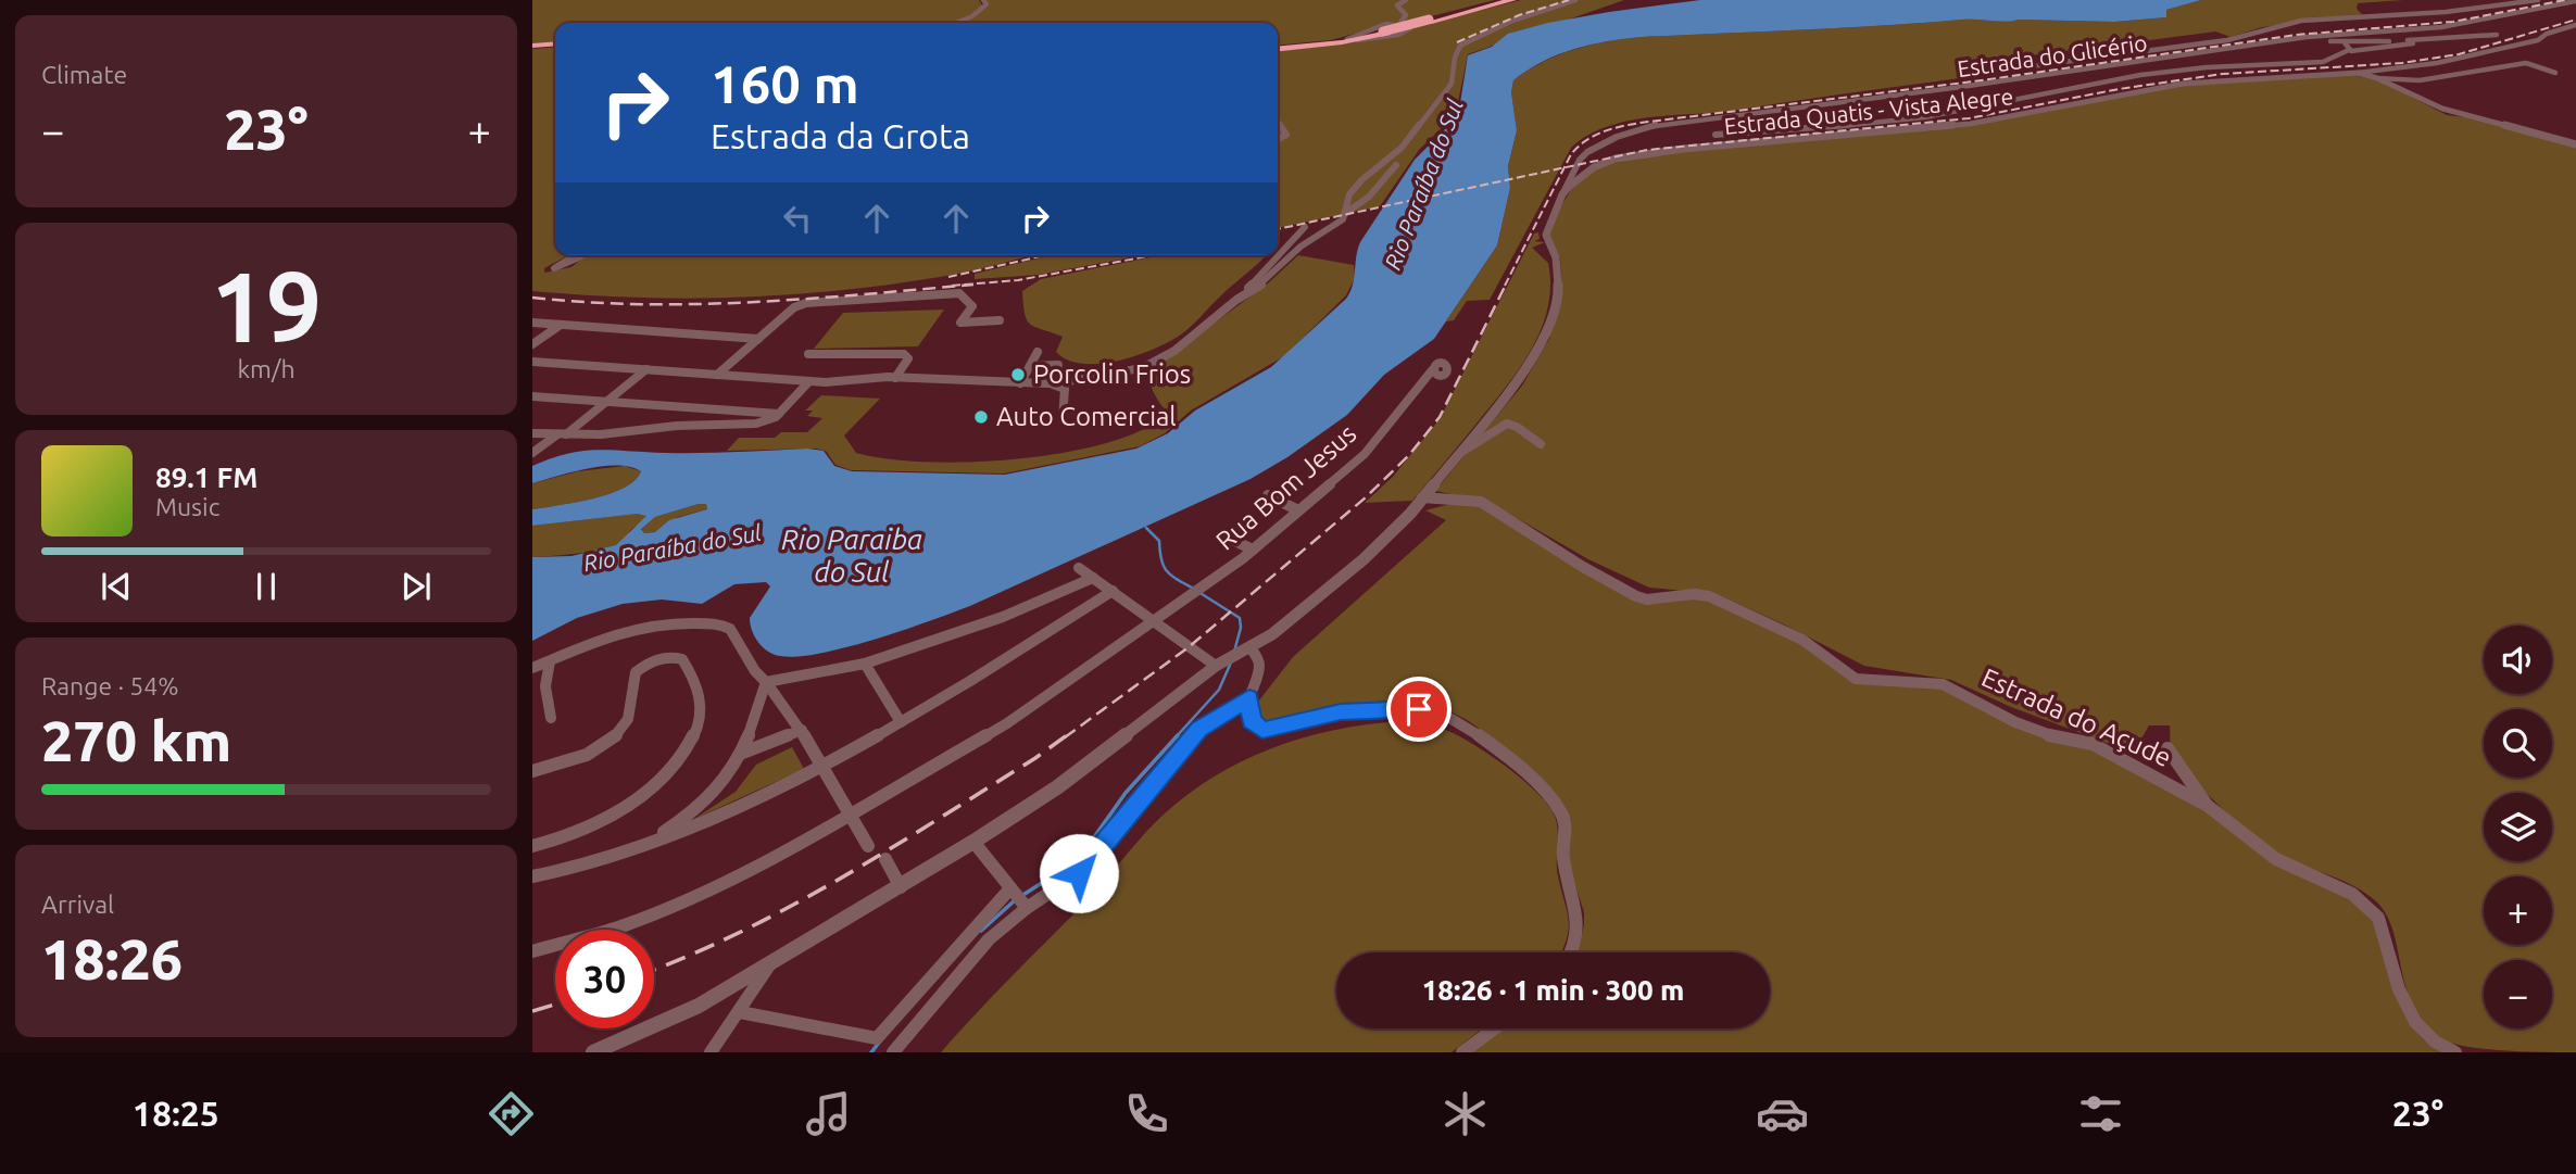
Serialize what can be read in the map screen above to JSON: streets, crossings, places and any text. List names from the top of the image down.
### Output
{
  "streets": {
    "street": [
      "Estrada do Glicério",
      "Estrada Quatis - Vista Alegre",
      "Rua Bom Jesus",
      "Estrada do Açude"
    ]
  },
  "crossings": [
    ["Estrada do Glicério", "Estrada Quatis - Vista Alegre"],
    ["Estrada Quatis - Vista Alegre", "Estrada do Açude"]
  ],
  "water": ["Rio Paraíba do Sul", "Rio Paraiba do Sul"],
  "places": ["Porcolin Frios", "Auto Comercial"],
  "page": {
    "tile": [
      "Climate",
      ["19", "km/h"],
      ["Range · 54%", "270 km"],
      ["Arrival", "18:26"]
    ],
    "turn": ["160 m", "Estrada da Grota"],
    "heat": ["−", "23°", "+"],
    "song": ["89.1 FM", "Music"],
    "map_buttons": ["+", "−"],
    "limit": "30",
    "trip": "18:26 · 1 min · 300 m",
    "tabs": ["18:25", "23°"]
  }
}
